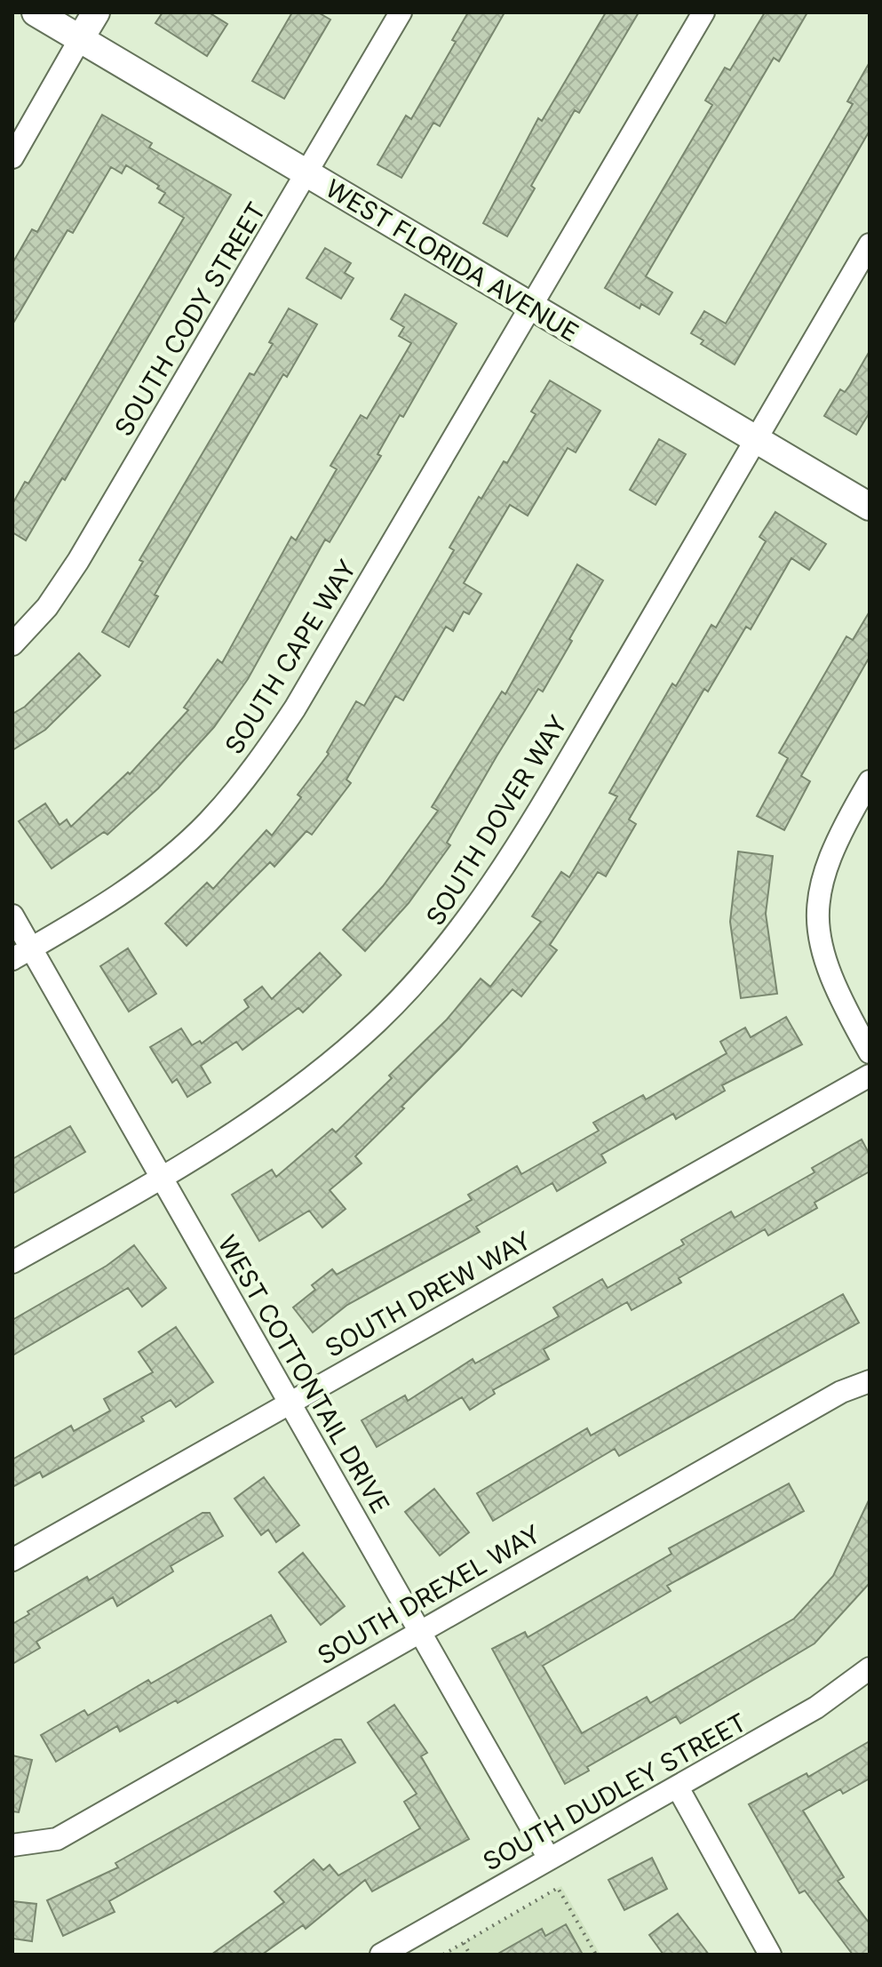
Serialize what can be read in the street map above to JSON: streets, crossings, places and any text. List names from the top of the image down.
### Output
{
  "streets": {
    "street": [
      "WEST FLORIDA AVENUE",
      "SOUTH CODY STREET",
      "SOUTH CAPE WAY",
      "SOUTH DOVER WAY",
      "SOUTH DREW WAY",
      "WEST COTTONTAIL DRIVE",
      "SOUTH DREXEL WAY",
      "SOUTH DUDLEY STREET"
    ]
  },
  "crossings": [
    ["WEST FLORIDA AVENUE", "SOUTH CODY STREET"],
    ["WEST FLORIDA AVENUE", "SOUTH CAPE WAY"],
    ["WEST FLORIDA AVENUE", "SOUTH DOVER WAY"],
    ["SOUTH CAPE WAY", "WEST COTTONTAIL DRIVE"],
    ["SOUTH DOVER WAY", "WEST COTTONTAIL DRIVE"],
    ["SOUTH DREW WAY", "WEST COTTONTAIL DRIVE"],
    ["WEST COTTONTAIL DRIVE", "SOUTH DREXEL WAY"],
    ["WEST COTTONTAIL DRIVE", "SOUTH DUDLEY STREET"]
  ]
}
